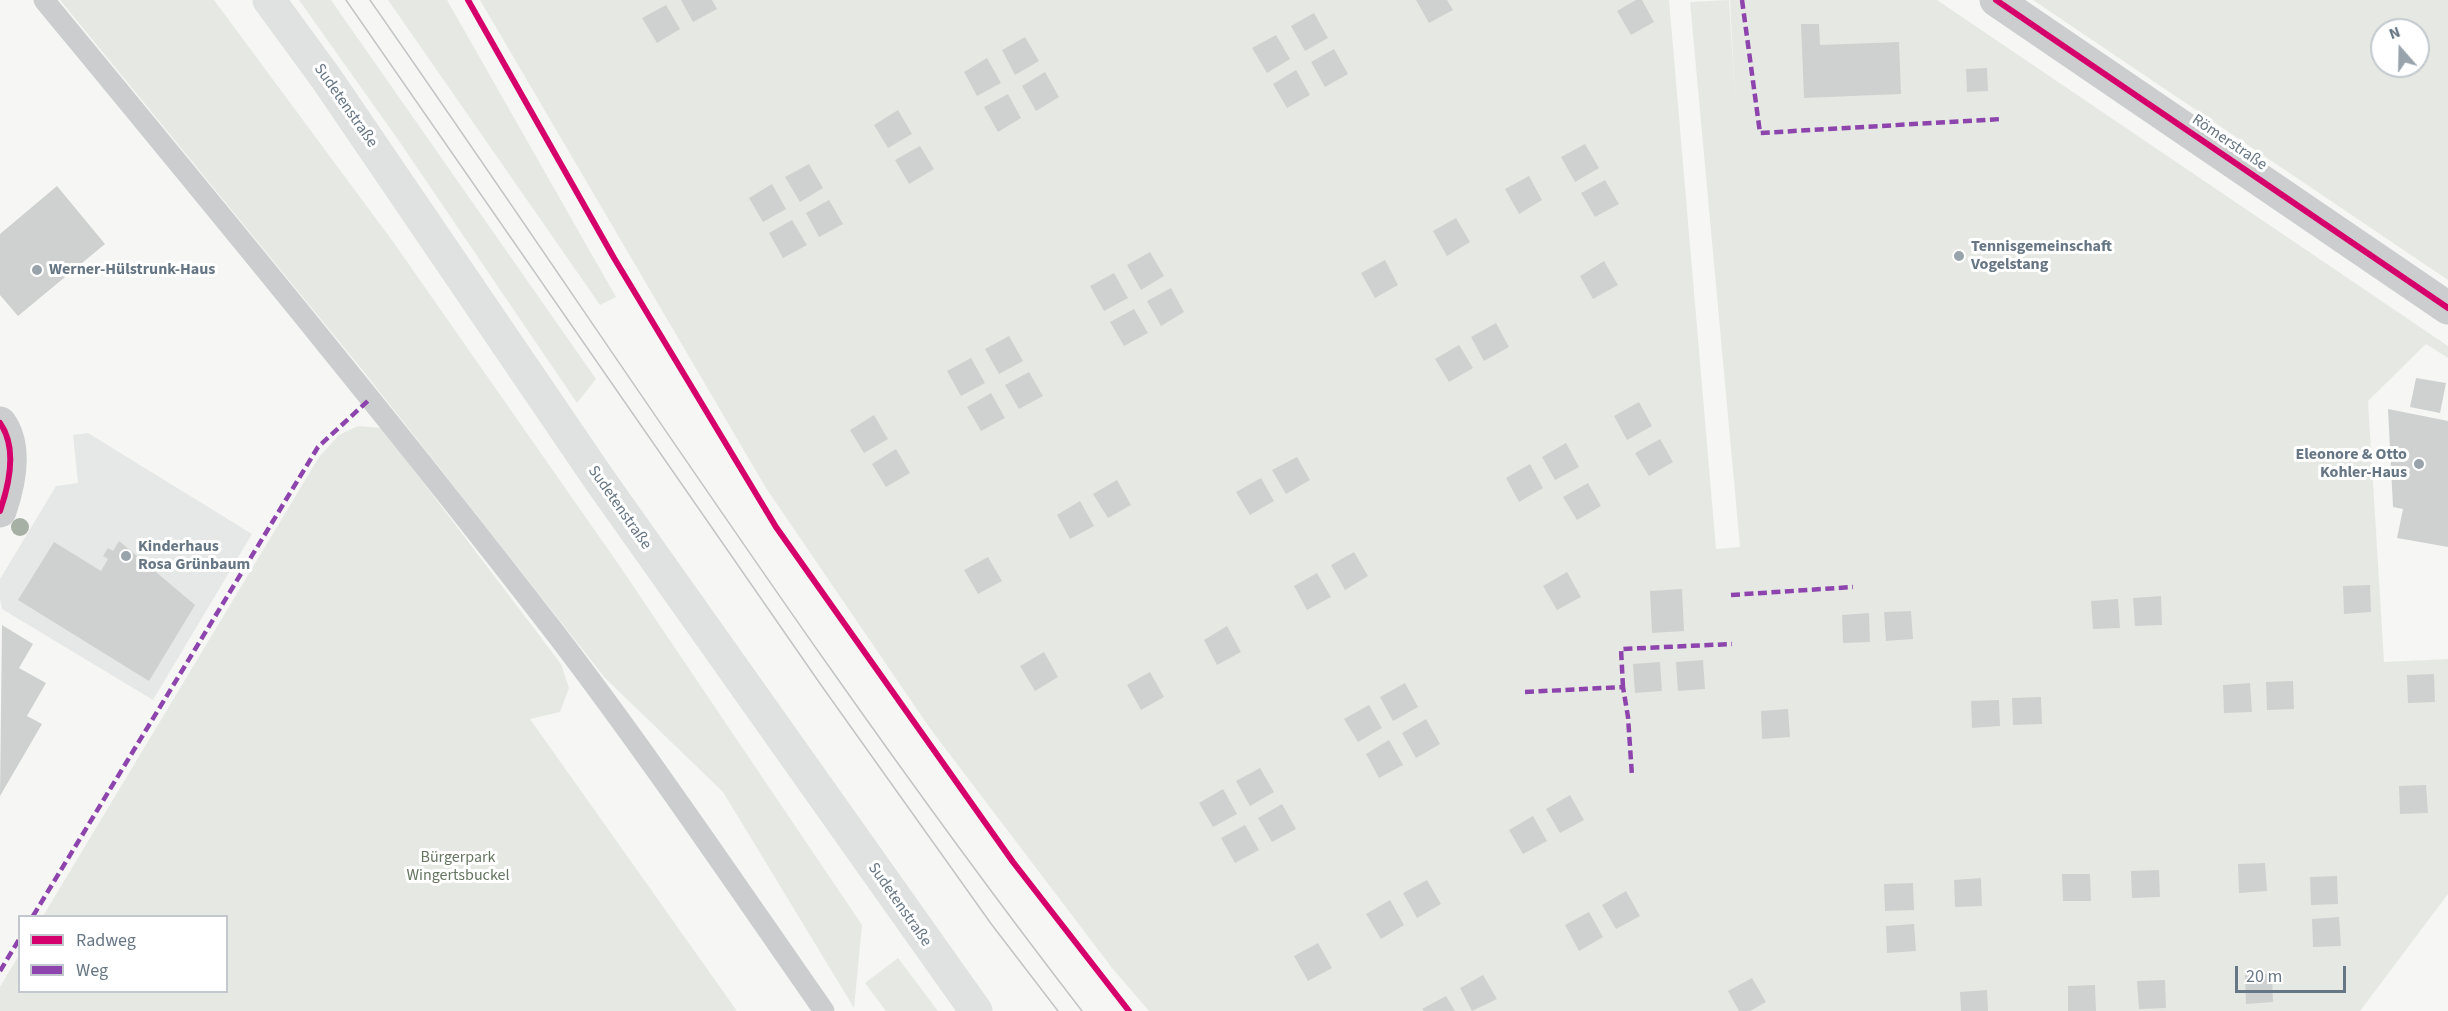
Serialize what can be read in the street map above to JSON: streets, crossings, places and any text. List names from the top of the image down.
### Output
{
  "streets": {
    "main road": ["Sudetenstraße"],
    "street": ["Römerstraße"]
  },
  "parks": ["Bürgerpark Wingertsbuckel"],
  "places": [
    "Tennisgemeinschaft Vogelstang",
    "Werner-Hülstrunk-Haus",
    "Eleonore & Otto Kohler-Haus",
    "Kinderhaus Rosa Grünbaum"
  ],
  "legend": ["Radweg", "Weg"],
  "scale_bar": "20 m",
  "north": "top"
}
